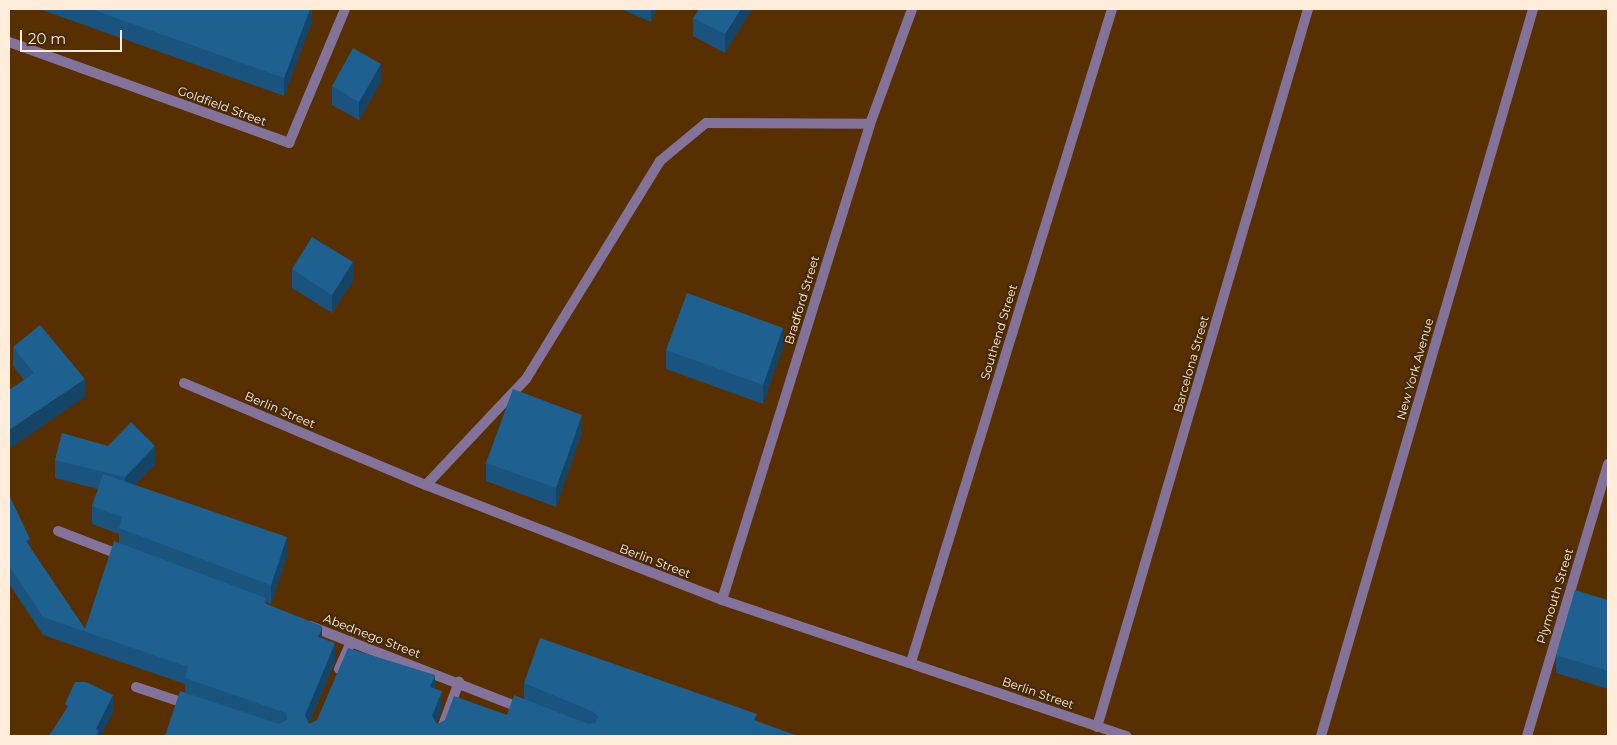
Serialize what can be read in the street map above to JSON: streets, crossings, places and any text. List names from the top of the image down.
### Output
{
  "streets": {
    "street": [
      "Goldfield Street",
      "Bradford Street",
      "Southend Street",
      "Barcelona Street",
      "New York Avenue",
      "Berlin Street",
      "Plymouth Street",
      "Abednego Street"
    ]
  },
  "crossings": [
    ["Bradford Street", "Berlin Street"],
    ["Southend Street", "Berlin Street"],
    ["Barcelona Street", "Berlin Street"]
  ],
  "scale_bar": "20 m"
}
